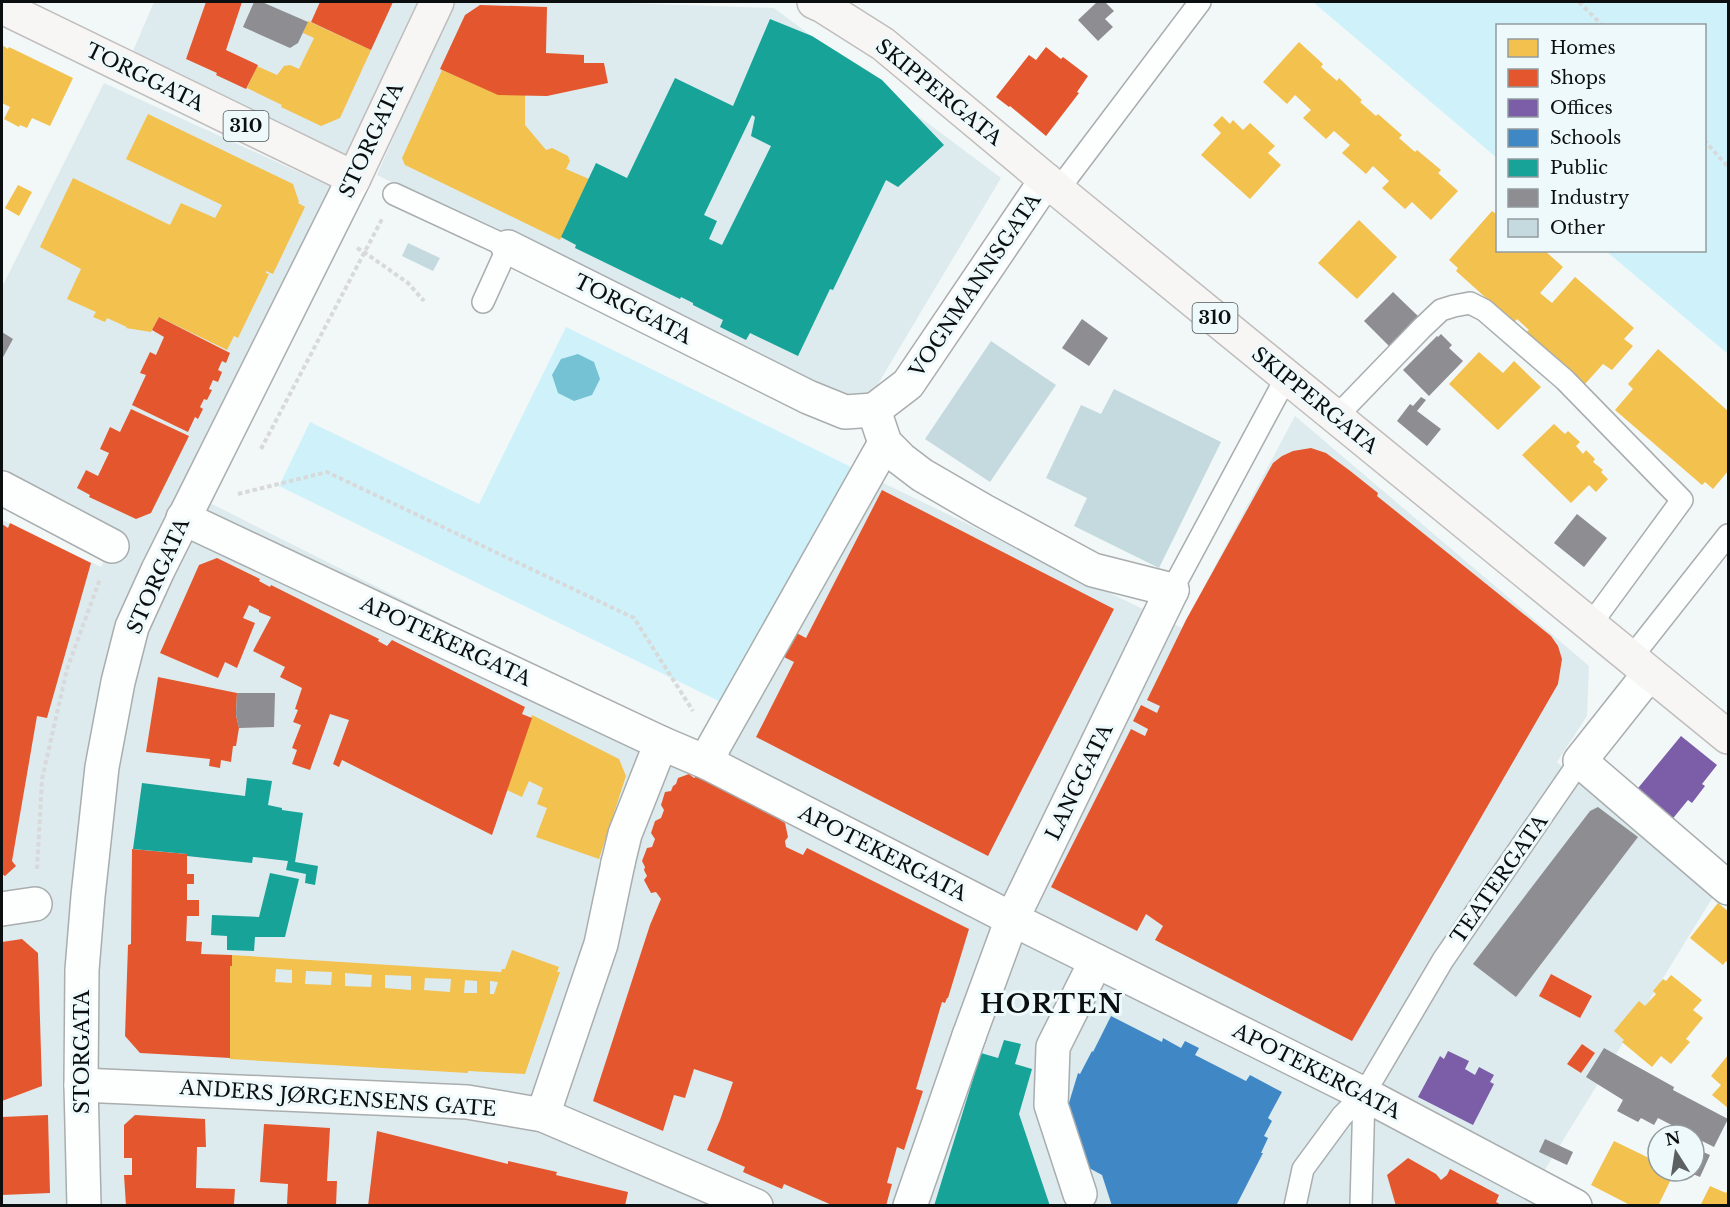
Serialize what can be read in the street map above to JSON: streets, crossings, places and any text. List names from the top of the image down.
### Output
{
  "streets": {
    "main road": [
      "TORGGATA",
      "SKIPPERGATA",
      "310",
      "STORGATA"
    ],
    "street": [
      "VOGNMANNSGATA",
      "APOTEKERGATA",
      "LANGGATA",
      "TEATERGATA",
      "ANDERS JØRGENSENS GATE"
    ]
  },
  "crossings": [
    ["TORGGATA", "STORGATA"],
    ["TORGGATA", "VOGNMANNSGATA"],
    ["SKIPPERGATA", "VOGNMANNSGATA"],
    ["SKIPPERGATA", "LANGGATA"],
    ["SKIPPERGATA", "TEATERGATA"],
    ["STORGATA", "APOTEKERGATA"],
    ["STORGATA", "ANDERS JØRGENSENS GATE"],
    ["APOTEKERGATA", "LANGGATA"],
    ["APOTEKERGATA", "TEATERGATA"]
  ],
  "districts": ["HORTEN"],
  "legend": [
    "Homes",
    "Shops",
    "Offices",
    "Schools",
    "Public",
    "Industry",
    "Other"
  ],
  "north": "top"
}
